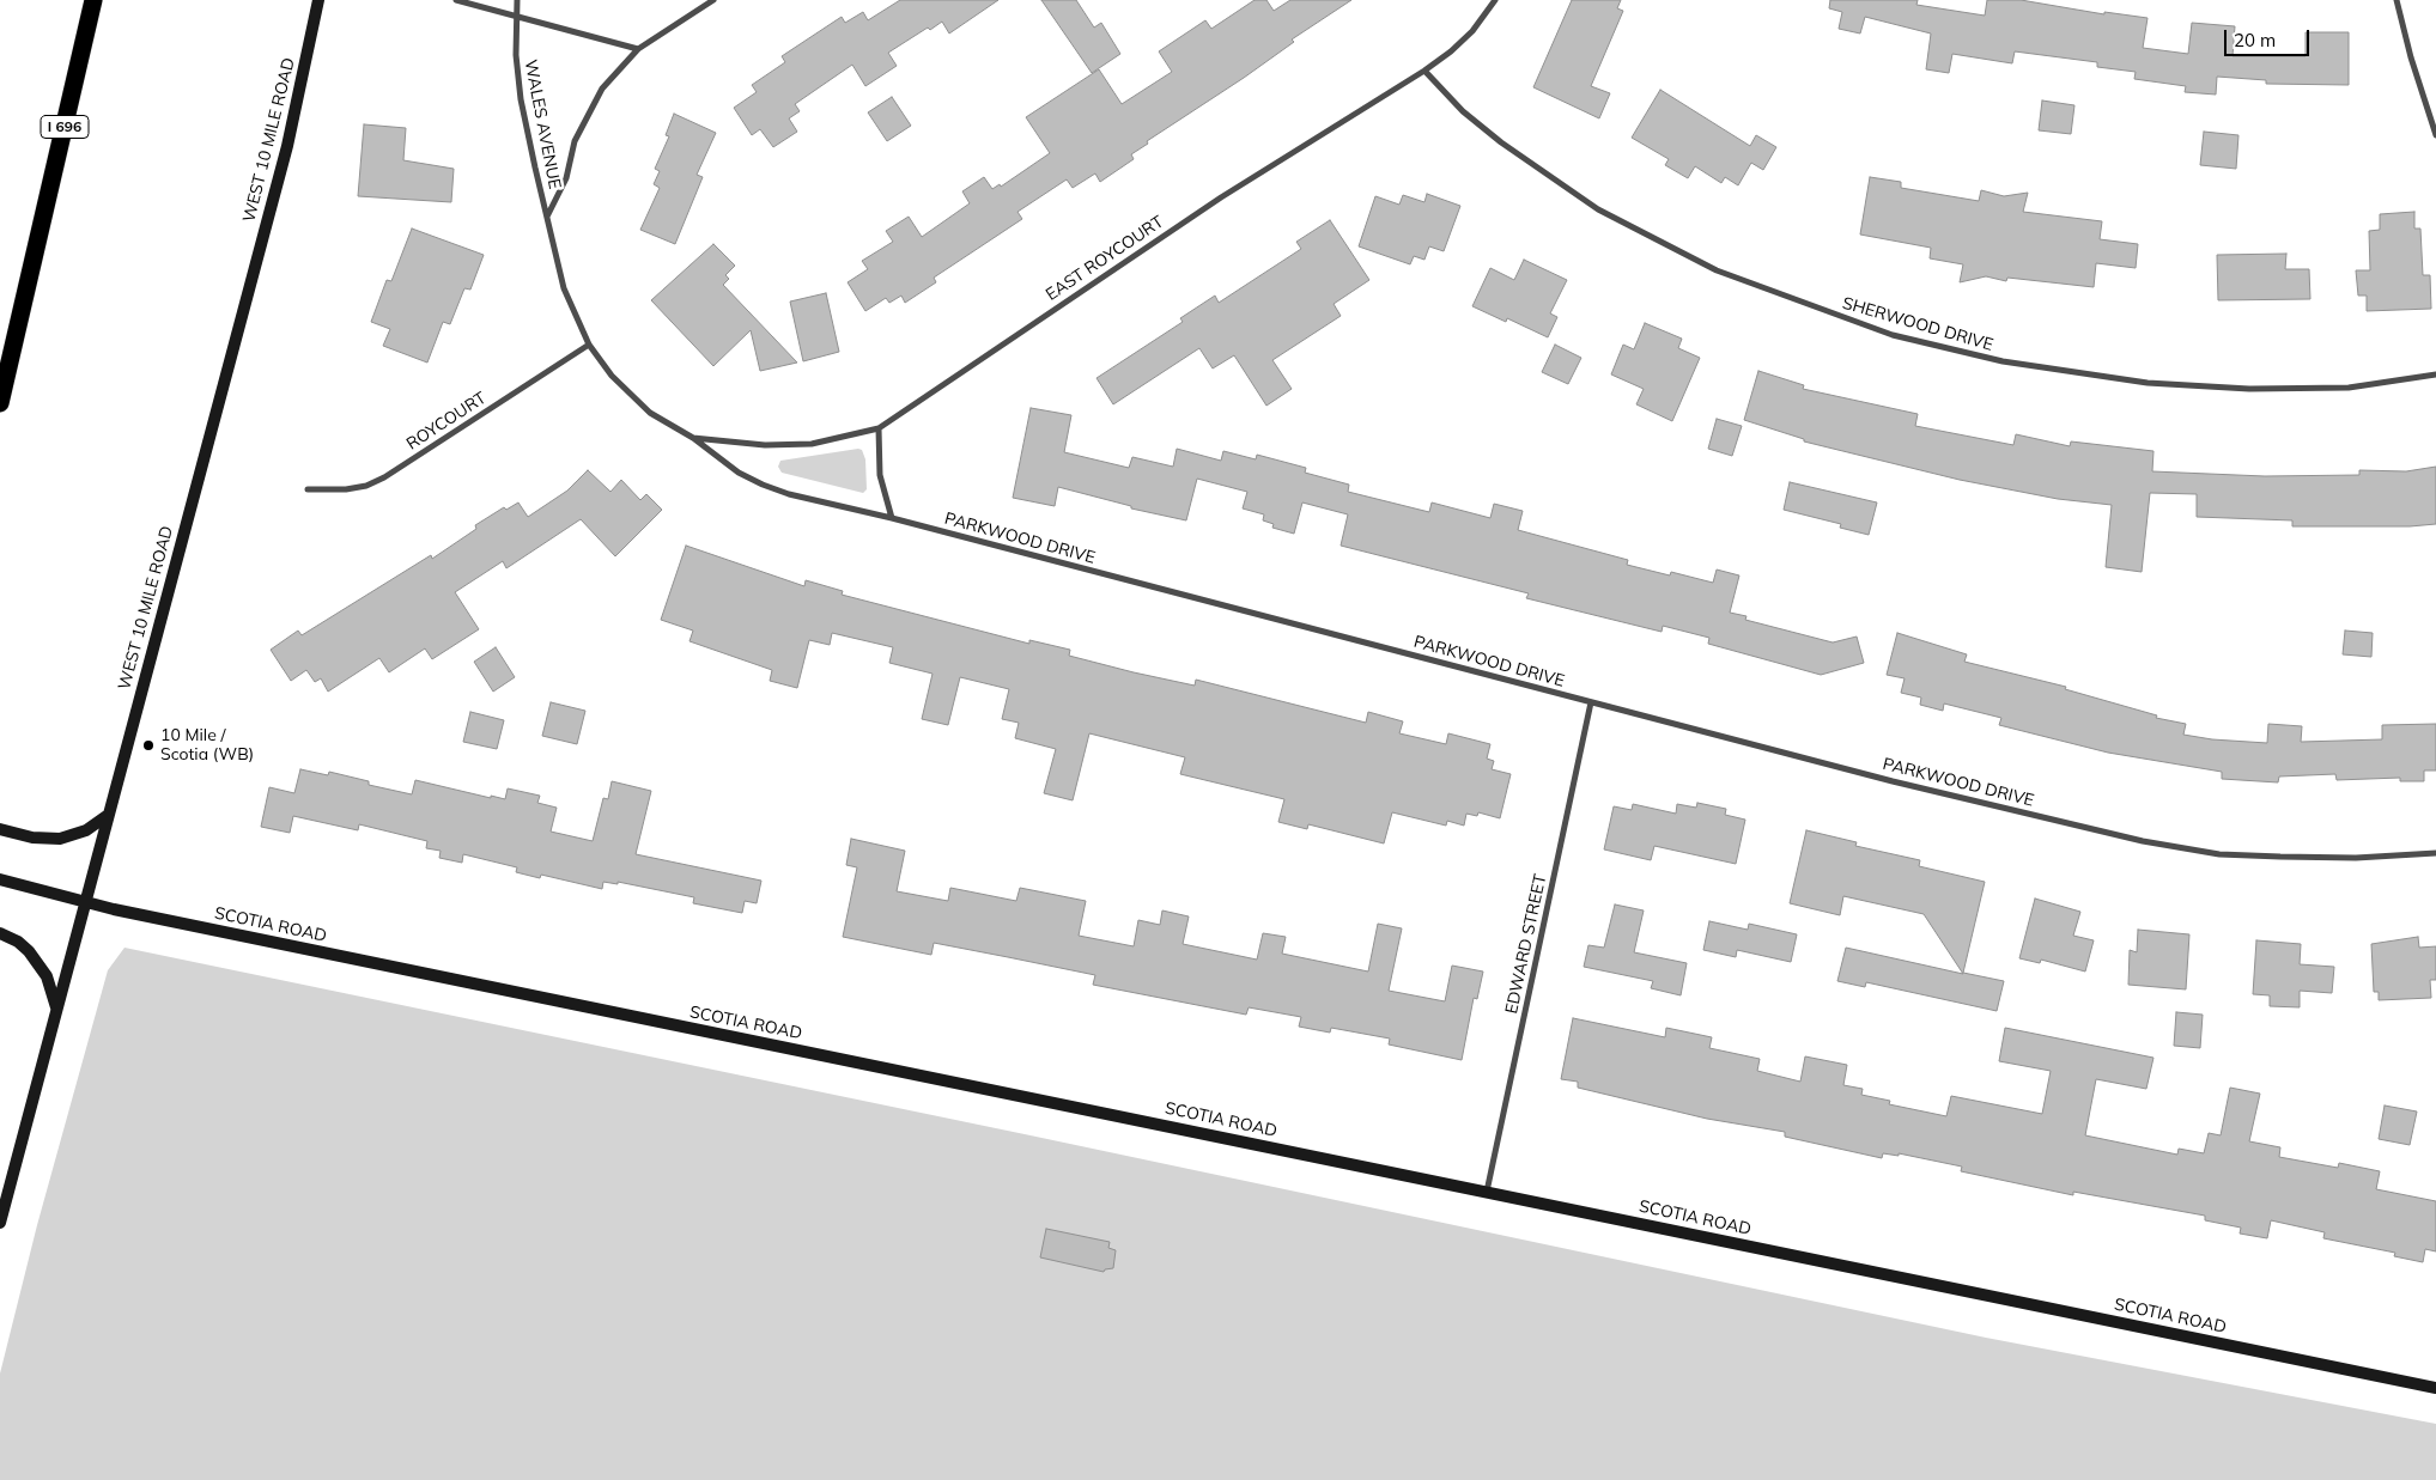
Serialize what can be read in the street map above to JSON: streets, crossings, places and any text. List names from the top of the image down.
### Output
{
  "streets": {
    "highway": ["I 696"],
    "street": [
      "WALES AVENUE",
      "WEST 10 MILE ROAD",
      "EAST ROYCOURT",
      "SHERWOOD DRIVE",
      "ROYCOURT",
      "PARKWOOD DRIVE",
      "SCOTIA ROAD",
      "EDWARD STREET"
    ]
  },
  "crossings": [
    ["WALES AVENUE", "ROYCOURT"],
    ["WALES AVENUE", "PARKWOOD DRIVE"],
    ["WEST 10 MILE ROAD", "SCOTIA ROAD"],
    ["EAST ROYCOURT", "SHERWOOD DRIVE"],
    ["EAST ROYCOURT", "PARKWOOD DRIVE"],
    ["ROYCOURT", "PARKWOOD DRIVE"],
    ["PARKWOOD DRIVE", "EDWARD STREET"],
    ["SCOTIA ROAD", "EDWARD STREET"]
  ],
  "places": ["10 Mile / Scotia (WB)"],
  "scale_bar": "20 m"
}
